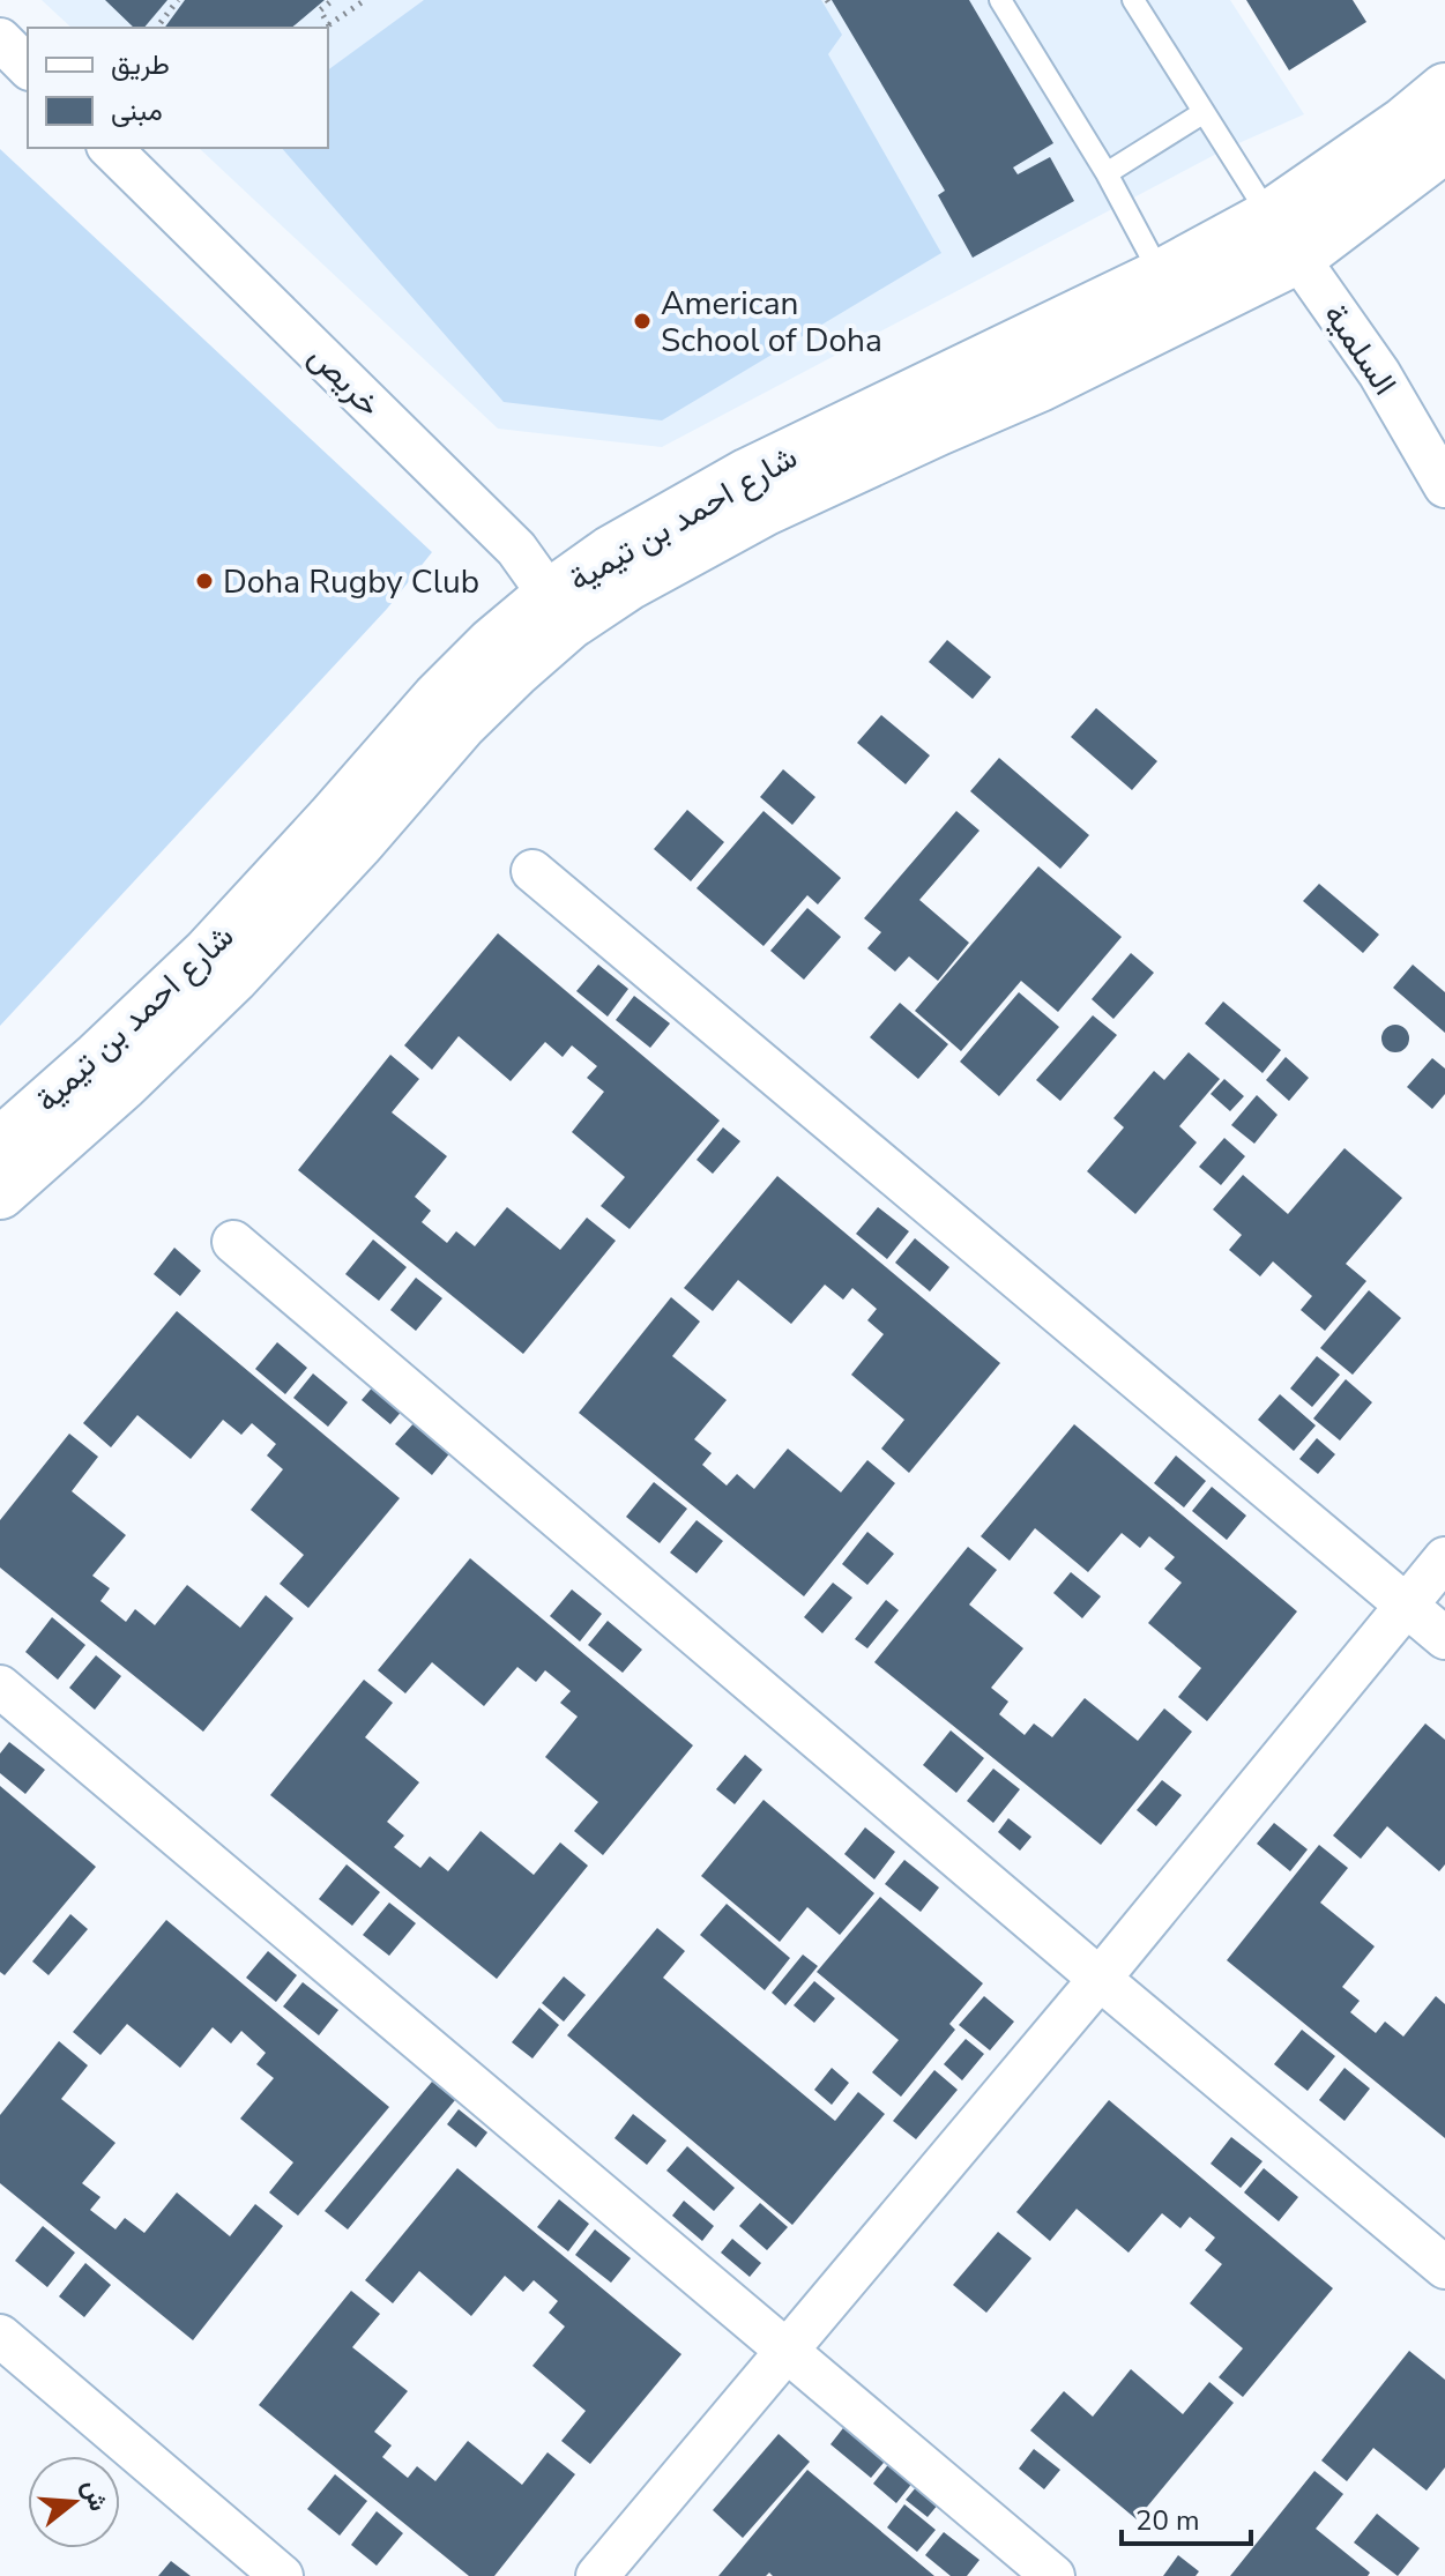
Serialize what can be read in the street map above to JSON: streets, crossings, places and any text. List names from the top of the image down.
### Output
{
  "streets": {
    "street": ["السلمية", "خريص", "شارع احمد بن تيمية"]
  },
  "crossings": [
    ["السلمية", "شارع احمد بن تيمية"],
    ["خريص", "شارع احمد بن تيمية"]
  ],
  "places": ["American School of Doha", "Doha Rugby Club"],
  "legend": ["طريق", "مبنى"],
  "scale_bar": "20 m",
  "north": "right"
}
